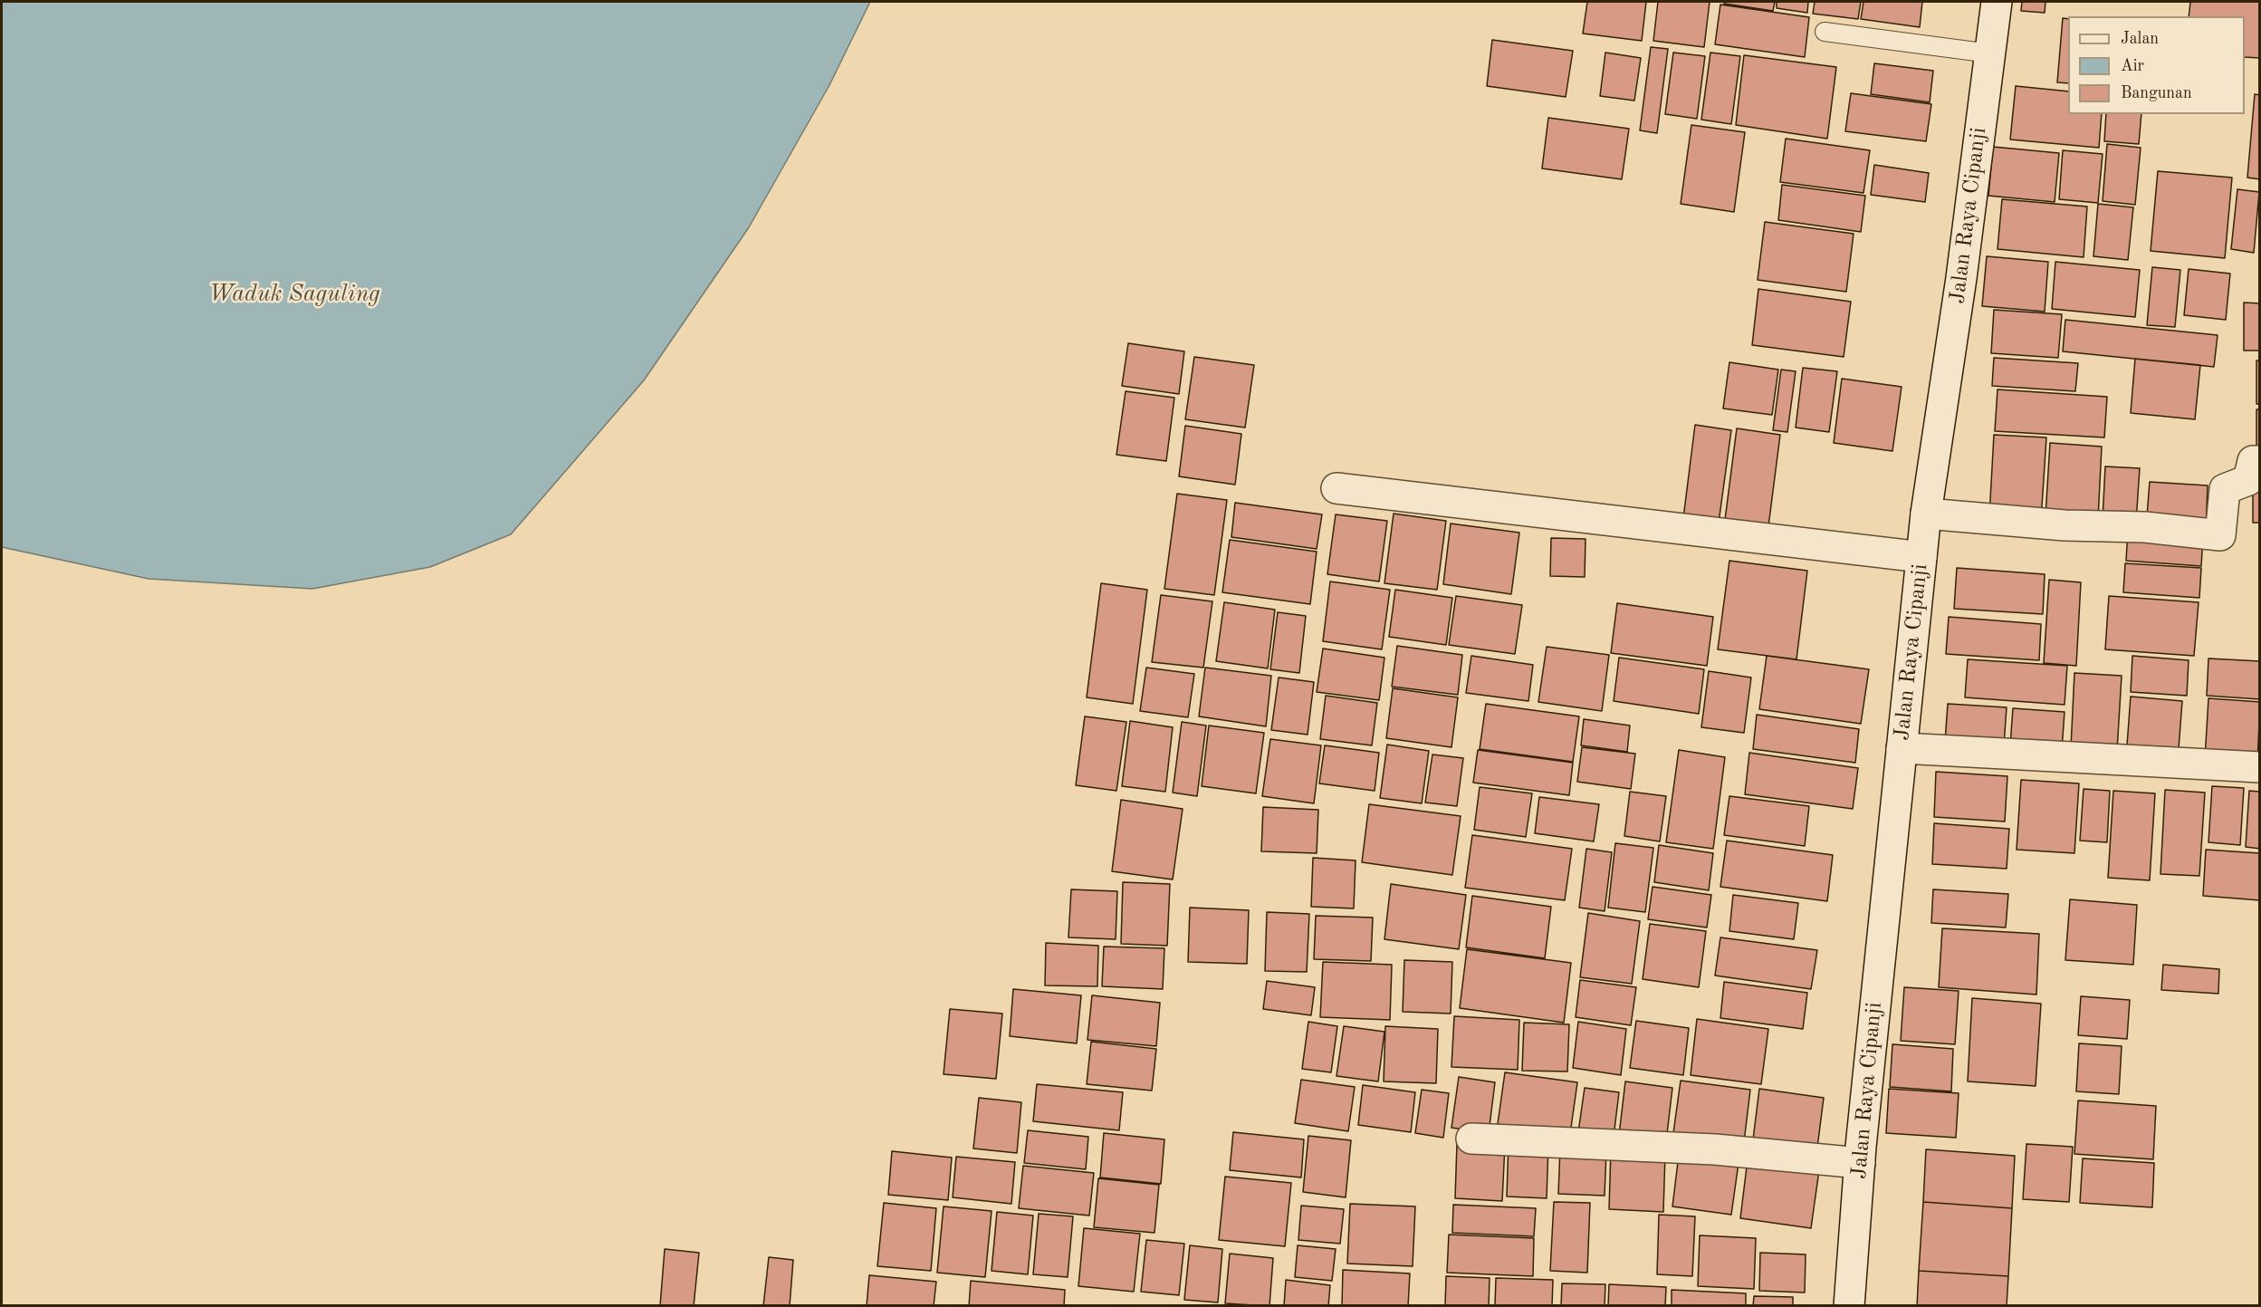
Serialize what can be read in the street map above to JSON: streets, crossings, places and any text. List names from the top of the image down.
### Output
{
  "streets": {
    "street": ["Jalan Raya Cipanji"]
  },
  "water": ["Waduk Saguling"],
  "legend": ["Jalan", "Air", "Bangunan"]
}
